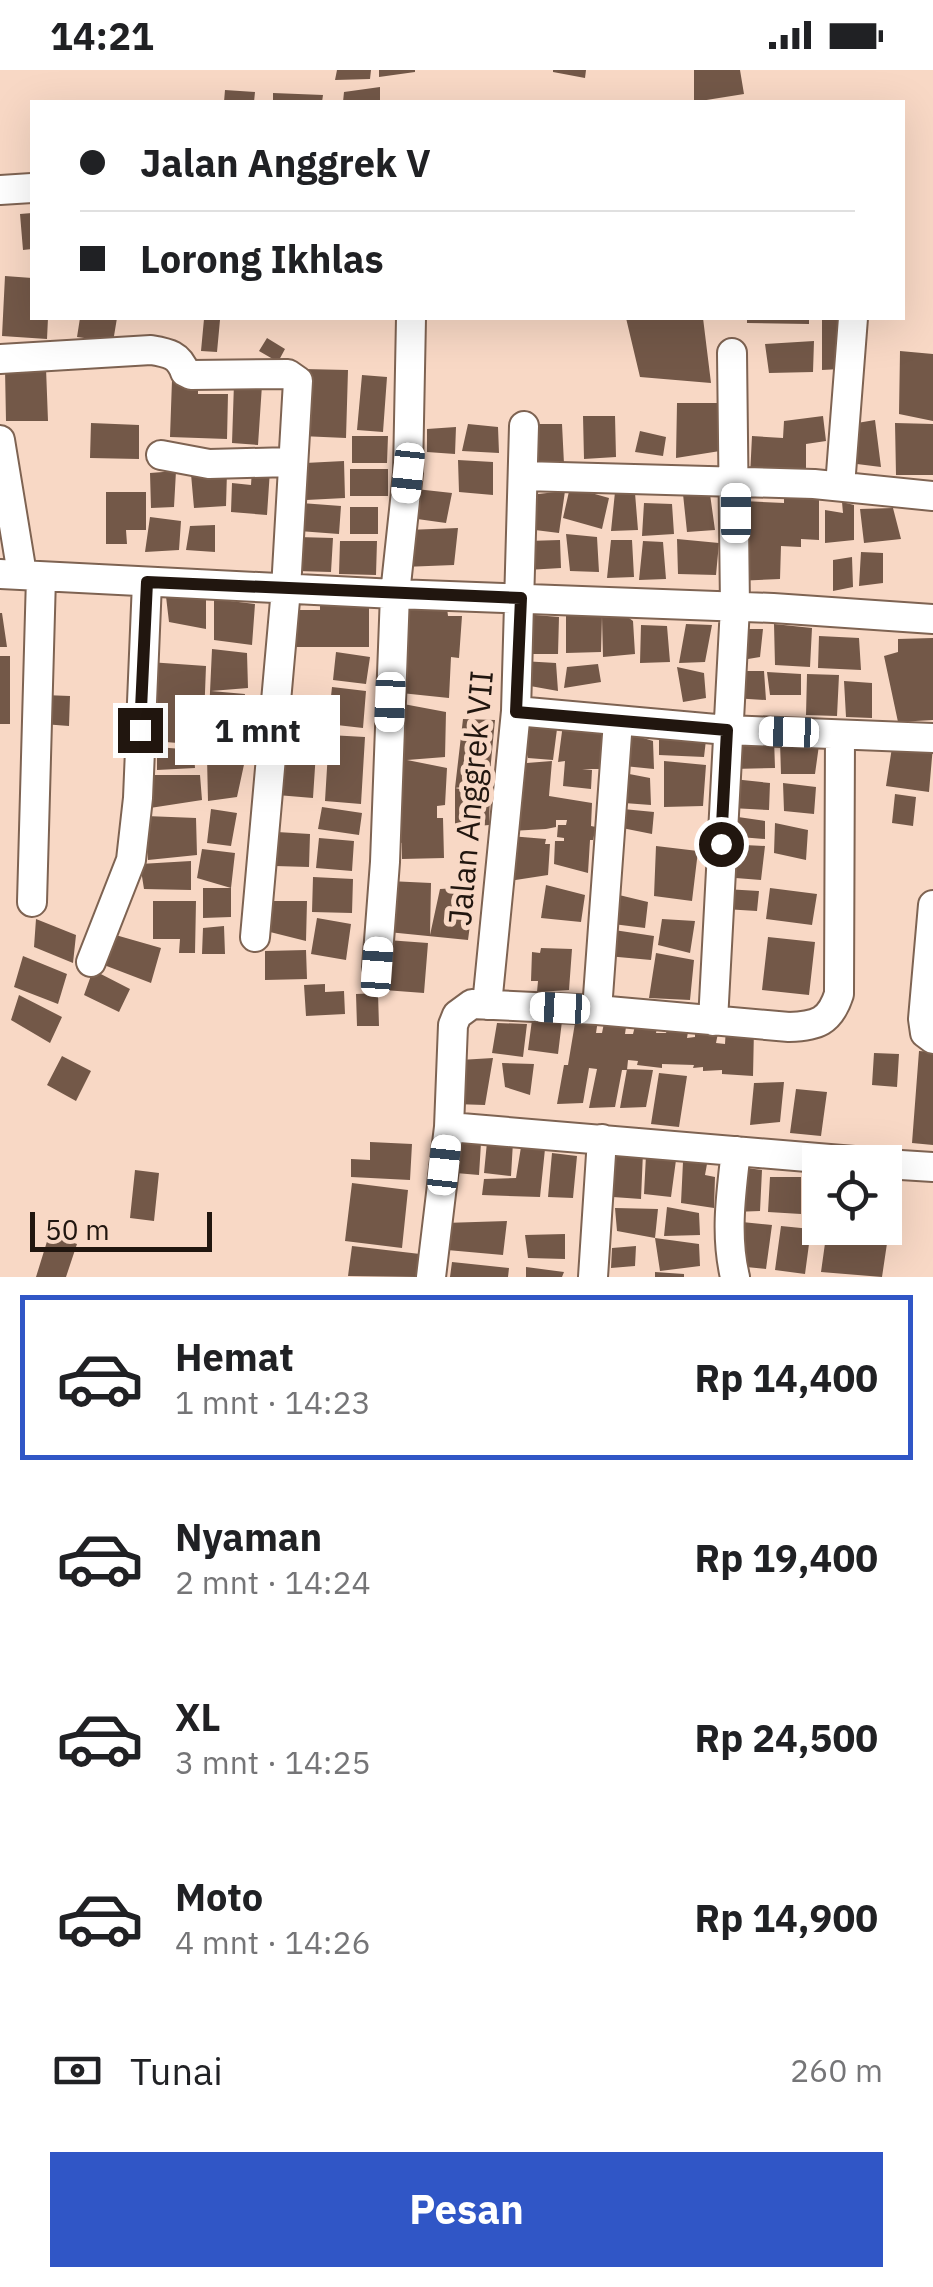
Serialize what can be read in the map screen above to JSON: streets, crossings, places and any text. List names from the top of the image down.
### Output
{
  "streets": {
    "street": ["Jalan Anggrek VII"]
  },
  "scale_bar": "50 m",
  "page": {
    "status": "14:21",
    "banner": ["Jalan Anggrek V", "Lorong Ikhlas"],
    "bubble": "1 mnt",
    "scale": "50 m",
    "list": [
      {
        "name": "Hemat",
        "note": "1 mnt · 14:23",
        "value": "Rp 14,400"
      },
      {
        "name": "Nyaman",
        "note": "2 mnt · 14:24",
        "value": "Rp 19,400"
      },
      {
        "name": "XL",
        "note": "3 mnt · 14:25",
        "value": "Rp 24,500"
      },
      {
        "name": "Moto",
        "note": "4 mnt · 14:26",
        "value": "Rp 14,900"
      }
    ],
    "pay": ["Tunai", "260 m"],
    "buttons": "Pesan"
  }
}
